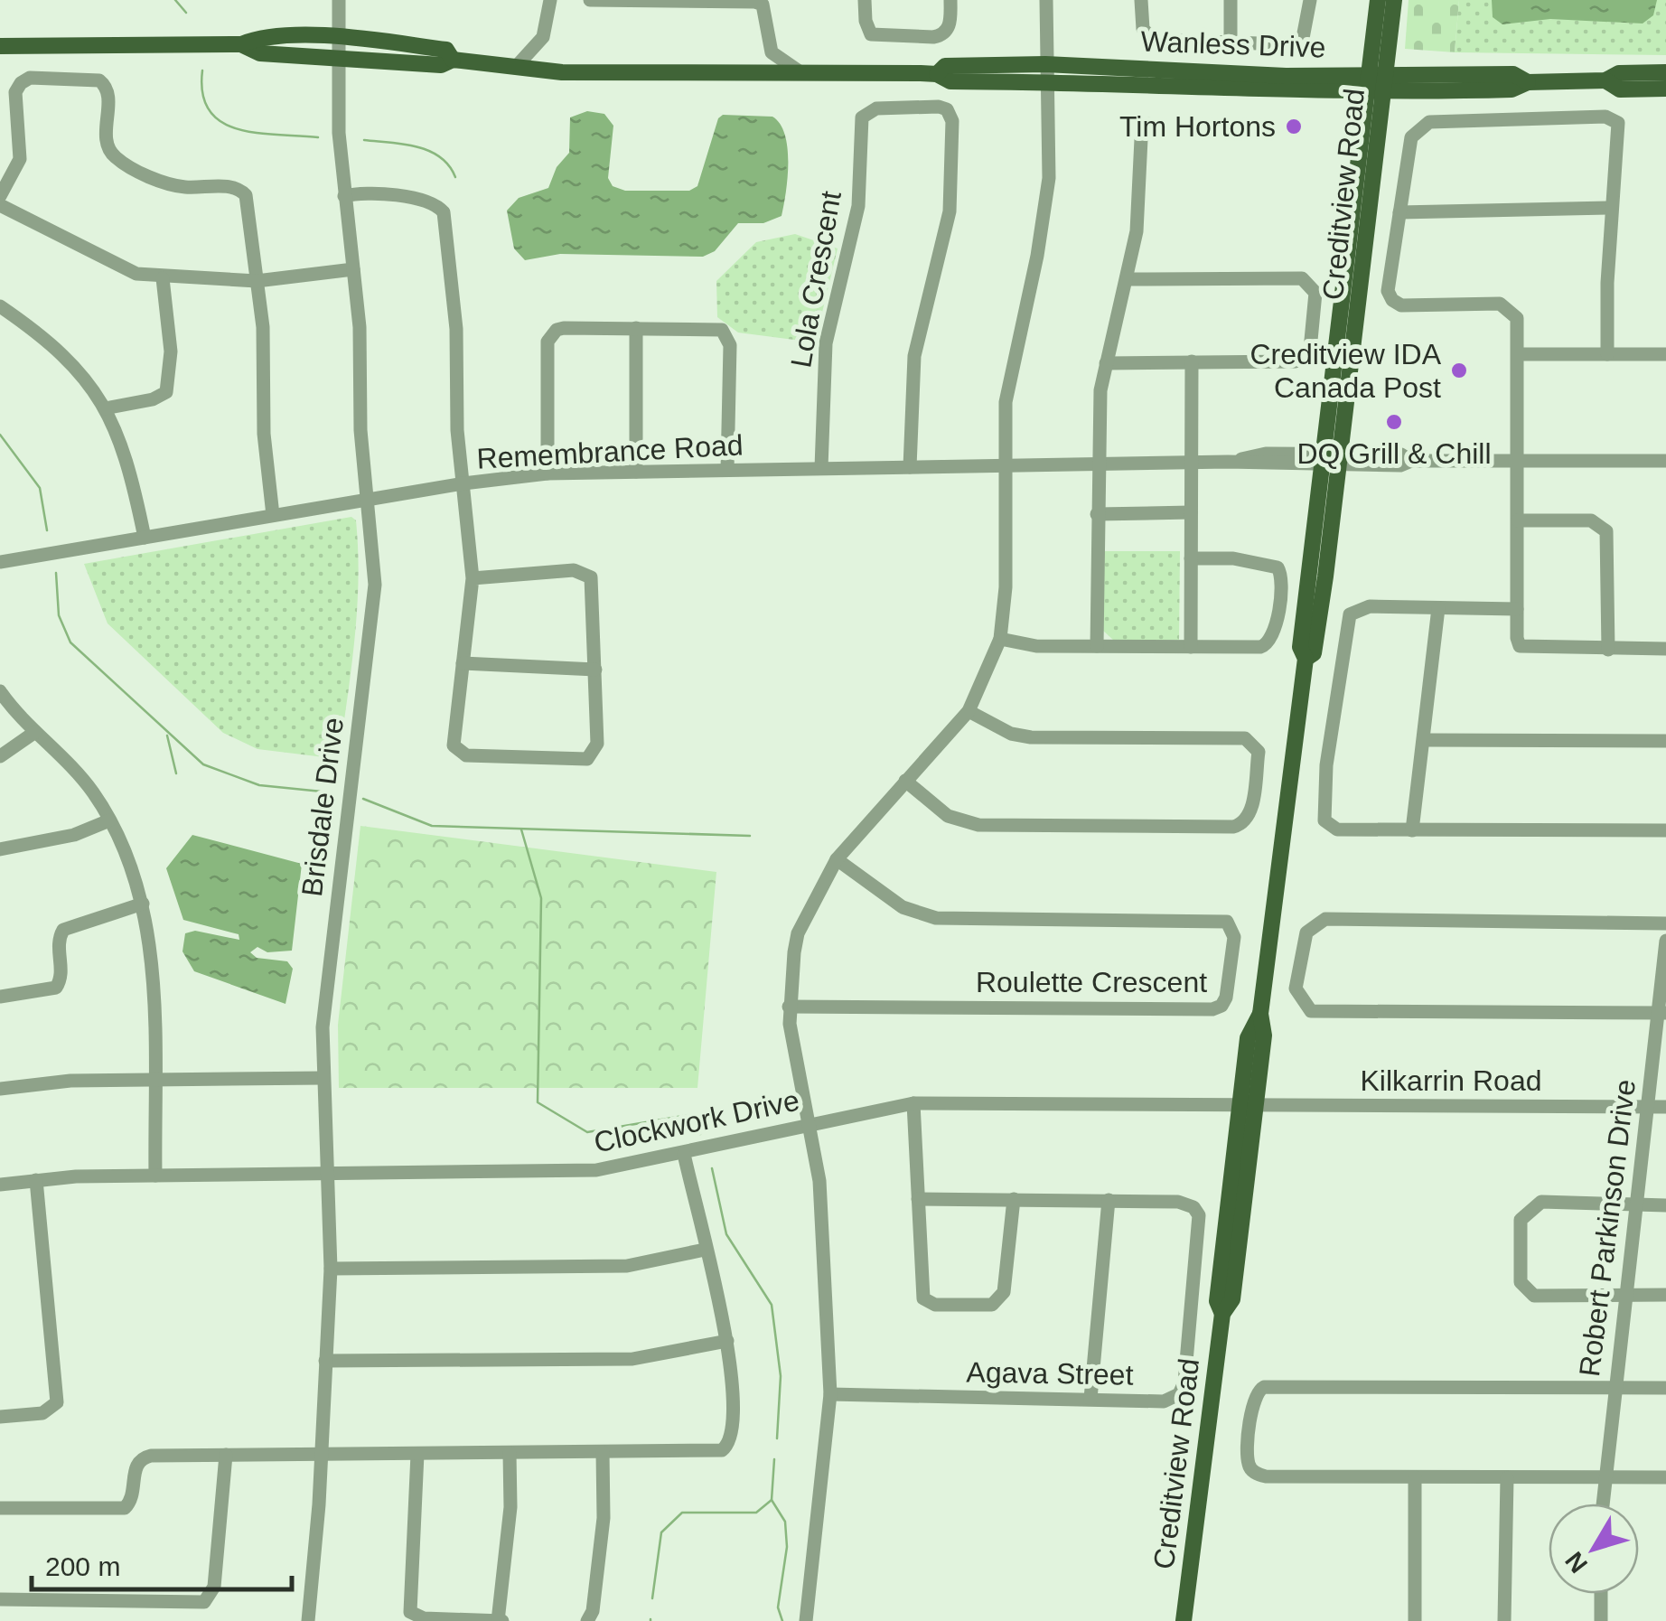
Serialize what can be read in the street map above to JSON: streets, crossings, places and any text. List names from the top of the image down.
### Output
{
  "streets": {
    "main road": ["Wanless Drive", "Creditview Road"],
    "street": [
      "Lola Crescent",
      "Remembrance Road",
      "Brisdale Drive",
      "Roulette Crescent",
      "Kilkarrin Road",
      "Clockwork Drive",
      "Robert Parkinson Drive",
      "Agava Street"
    ]
  },
  "crossings": [
    ["Wanless Drive", "Creditview Road"],
    ["Wanless Drive", "Brisdale Drive"],
    ["Creditview Road", "Remembrance Road"],
    ["Creditview Road", "Kilkarrin Road"],
    ["Creditview Road", "Clockwork Drive"],
    ["Lola Crescent", "Remembrance Road"],
    ["Remembrance Road", "Brisdale Drive"],
    ["Brisdale Drive", "Clockwork Drive"],
    ["Kilkarrin Road", "Clockwork Drive"],
    ["Kilkarrin Road", "Robert Parkinson Drive"]
  ],
  "places": ["Tim Hortons", "Creditview IDA Canada Post", "DQ Grill & Chill"],
  "scale_bar": "200 m",
  "north": "bottom left"
}
